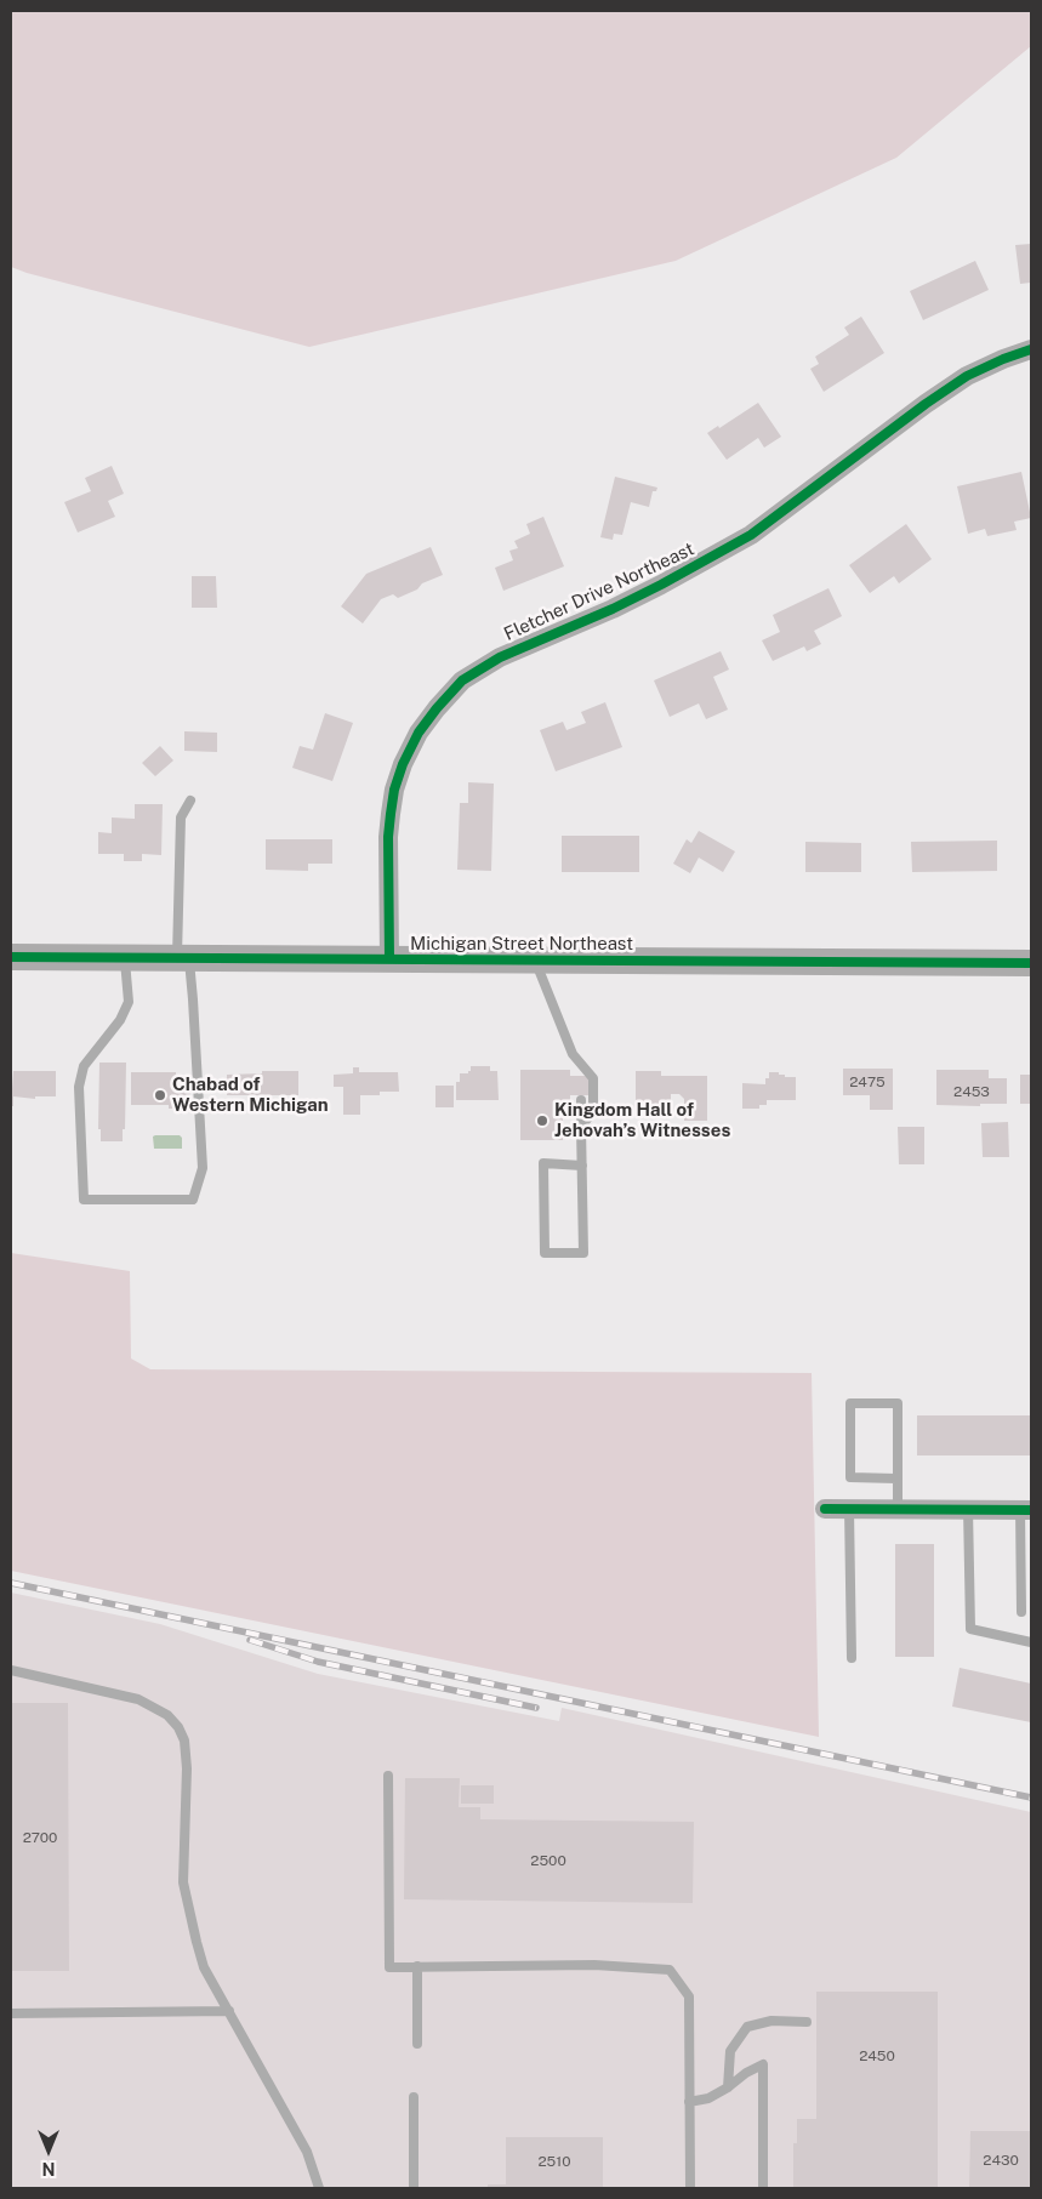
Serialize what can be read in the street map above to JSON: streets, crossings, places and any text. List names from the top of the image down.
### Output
{
  "streets": {
    "main road": ["Michigan Street Northeast"],
    "street": ["Fletcher Drive Northeast"]
  },
  "crossings": [
    ["Fletcher Drive Northeast", "Michigan Street Northeast"]
  ],
  "places": ["Chabad of Western Michigan", "Kingdom Hall of Jehovah’s Witnesses"],
  "house_numbers": [
    "2475",
    "2453",
    "2700",
    "2500",
    "2450",
    "2430",
    "2510"
  ],
  "north": "bottom"
}
